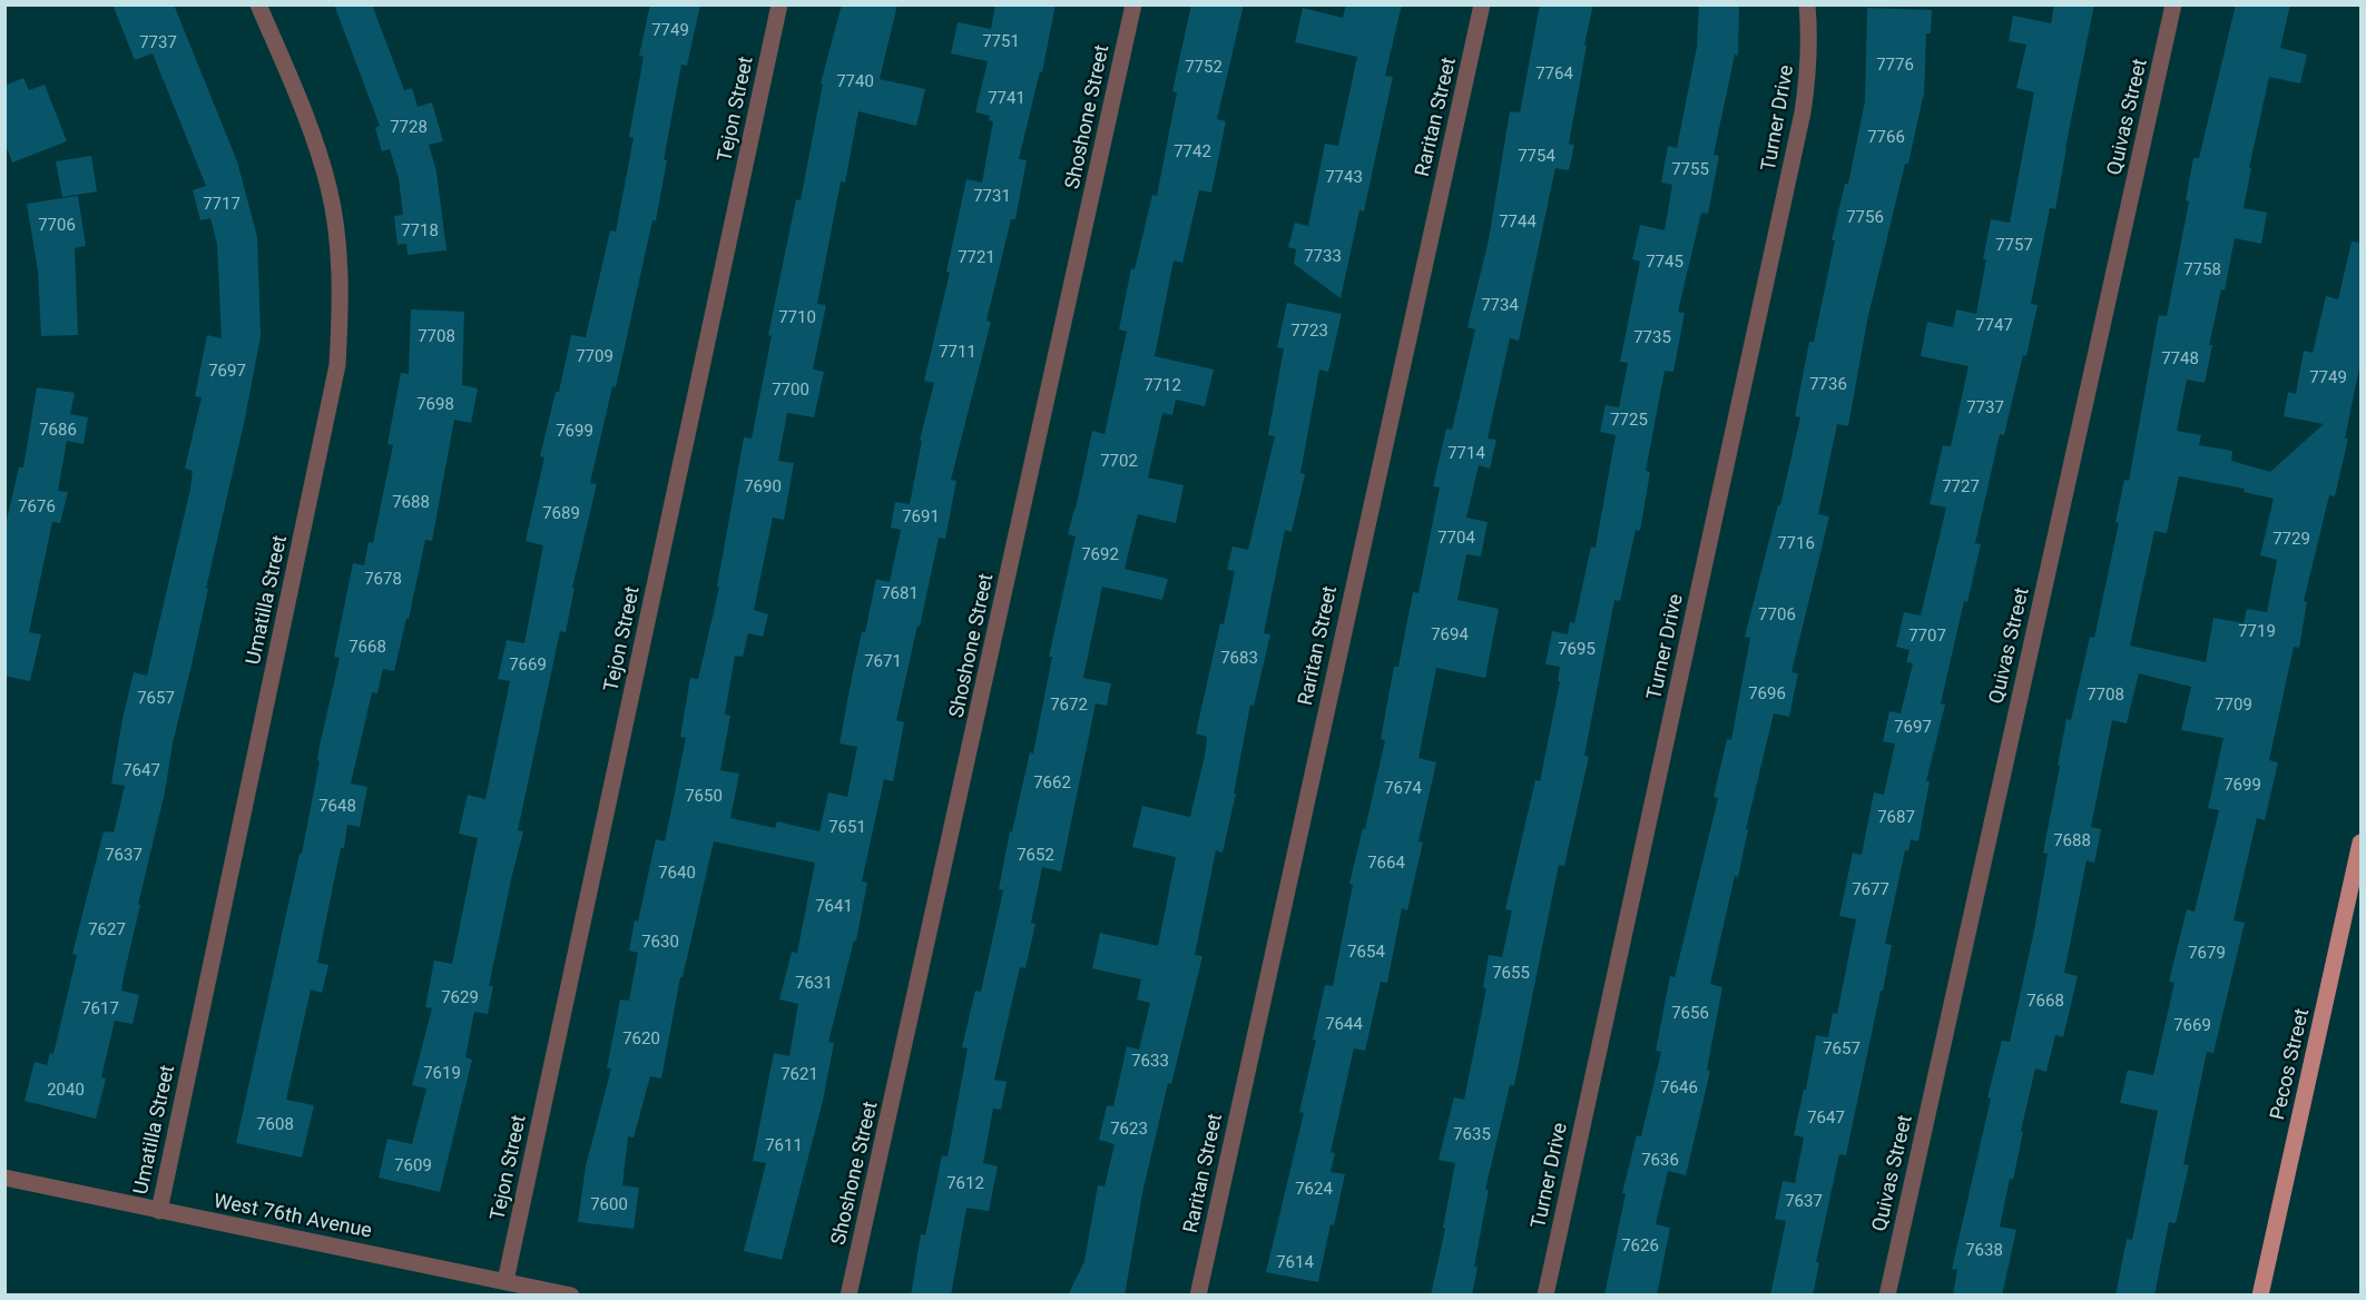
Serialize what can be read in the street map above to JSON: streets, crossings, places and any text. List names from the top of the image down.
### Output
{
  "streets": {
    "main road": ["Pecos Street"],
    "street": [
      "Tejon Street",
      "Shoshone Street",
      "Raritan Street",
      "Quivas Street",
      "Turner Drive",
      "Umatilla Street",
      "West 76th Avenue"
    ]
  },
  "crossings": [
    ["Tejon Street", "West 76th Avenue"],
    ["Umatilla Street", "West 76th Avenue"]
  ],
  "house_numbers": [
    "7749",
    "7751",
    "7737",
    "7776",
    "7752",
    "7764",
    "7740",
    "7741",
    "7728",
    "7766",
    "7742",
    "7754",
    "7755",
    "7743",
    "7731",
    "7717",
    "7756",
    "7744",
    "7706",
    "7718",
    "7757",
    "7733",
    "7721",
    "7745",
    "7758",
    "7734",
    "7710",
    "7747",
    "7723",
    "7708",
    "7735",
    "7711",
    "7709",
    "7748",
    "7697",
    "7749",
    "7736",
    "7712",
    "7700",
    "7698",
    "7737",
    "7725",
    "7686",
    "7699",
    "7714",
    "7702",
    "7690",
    "7727",
    "7688",
    "7676",
    "7689",
    "7691",
    "7704",
    "7729",
    "7716",
    "7692",
    "7678",
    "7681",
    "7706",
    "7719",
    "7694",
    "7707",
    "7668",
    "7695",
    "7683",
    "7671",
    "7669",
    "7696",
    "7708",
    "7657",
    "7672",
    "7709",
    "7697",
    "7647",
    "7662",
    "7699",
    "7674",
    "7650",
    "7648",
    "7687",
    "7651",
    "7688",
    "7637",
    "7652",
    "7664",
    "7640",
    "7677",
    "7641",
    "7627",
    "7630",
    "7654",
    "7679",
    "7655",
    "7631",
    "7629",
    "7668",
    "7617",
    "7656",
    "7644",
    "7669",
    "7620",
    "7657",
    "7633",
    "7619",
    "7621",
    "7646",
    "2040",
    "7647",
    "7608",
    "7623",
    "7635",
    "7611",
    "7636",
    "7609",
    "7612",
    "7624",
    "7637",
    "7600",
    "7626",
    "7638",
    "7614"
  ]
}
